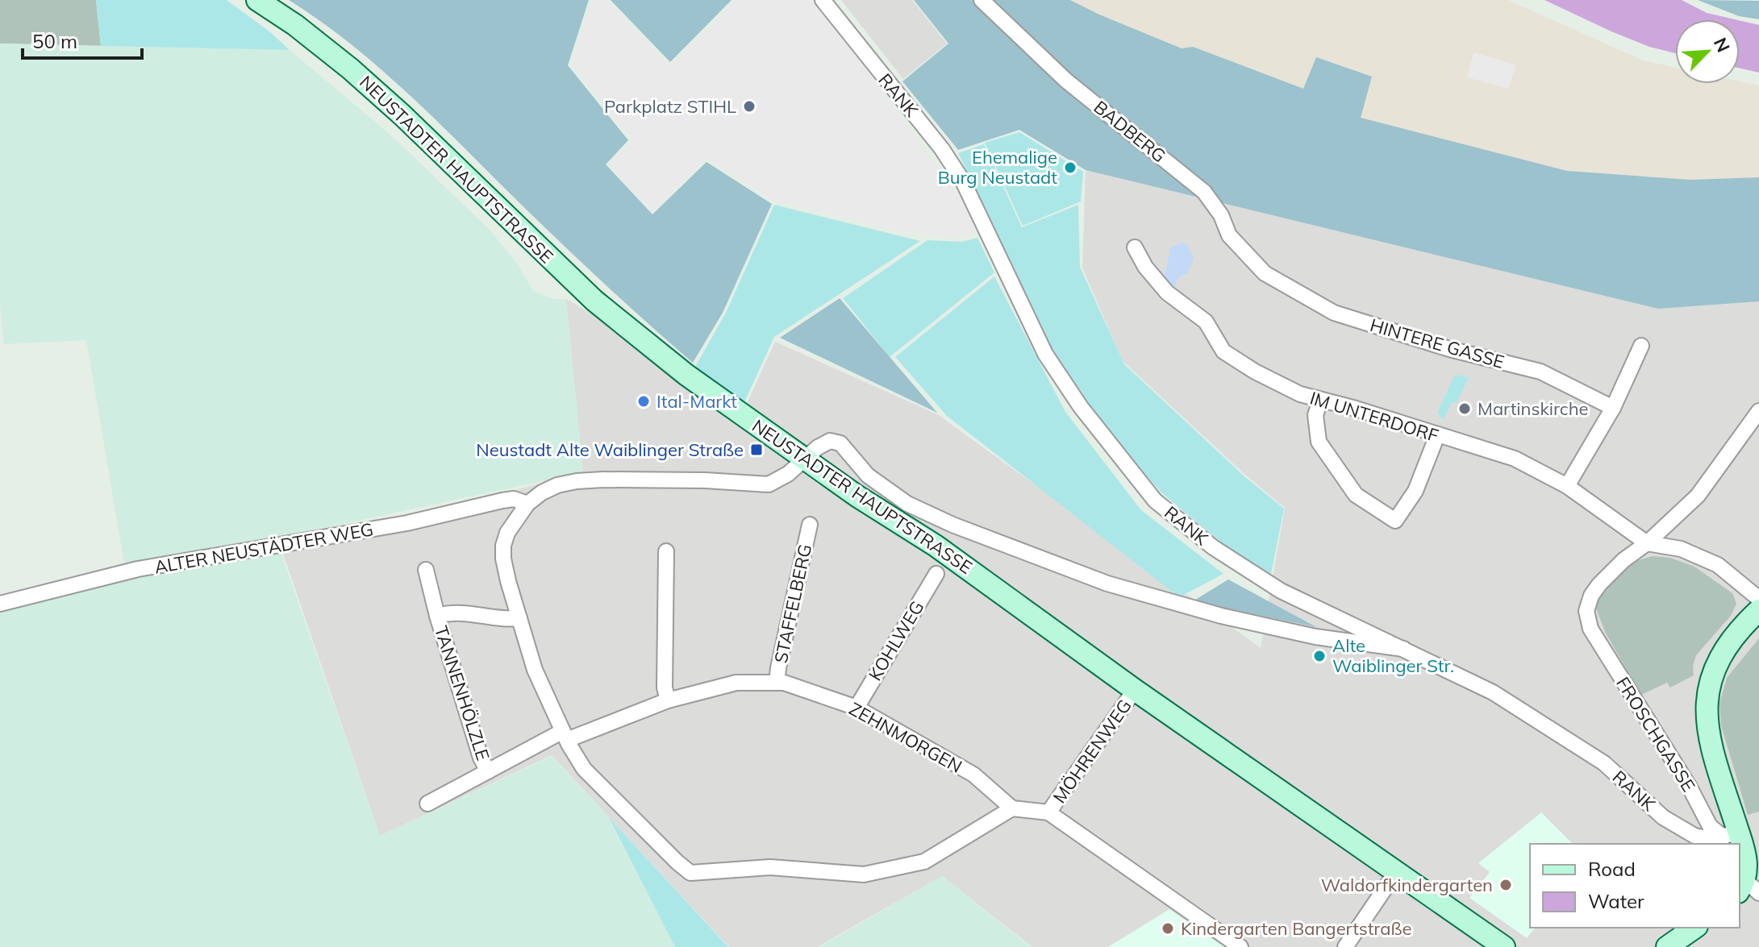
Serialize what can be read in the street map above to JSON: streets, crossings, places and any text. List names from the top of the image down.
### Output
{
  "streets": {
    "street": [
      "RANK",
      "BADBERG",
      "NEUSTADTER HAUPTSTRASSE",
      "HINTERE GASSE",
      "IM UNTERDORF",
      "ALTER NEUSTÄDTER WEG",
      "STAFFELBERG",
      "KOHLWEG",
      "TANNENHÖLZLE",
      "FROSCHGASSE",
      "ZEHNMORGEN",
      "MÖHRENWEG"
    ]
  },
  "crossings": [
    ["RANK", "FROSCHGASSE"],
    ["BADBERG", "HINTERE GASSE"],
    ["NEUSTADTER HAUPTSTRASSE", "MÖHRENWEG"],
    ["IM UNTERDORF", "FROSCHGASSE"],
    ["STAFFELBERG", "ZEHNMORGEN"],
    ["KOHLWEG", "ZEHNMORGEN"],
    ["TANNENHÖLZLE", "ZEHNMORGEN"]
  ],
  "places": {
    "other": [
      "Parkplatz STIHL",
      "Ehemalige Burg Neustadt",
      "Ital-Markt",
      "Martinskirche",
      "Alte Waiblinger Str.",
      "Waldorfkindergarten",
      "Kindergarten Bangertstraße"
    ],
    "transit": ["Neustadt Alte Waiblinger Straße"]
  },
  "legend": ["Road", "Water"],
  "scale_bar": "50 m",
  "north": "top right"
}
